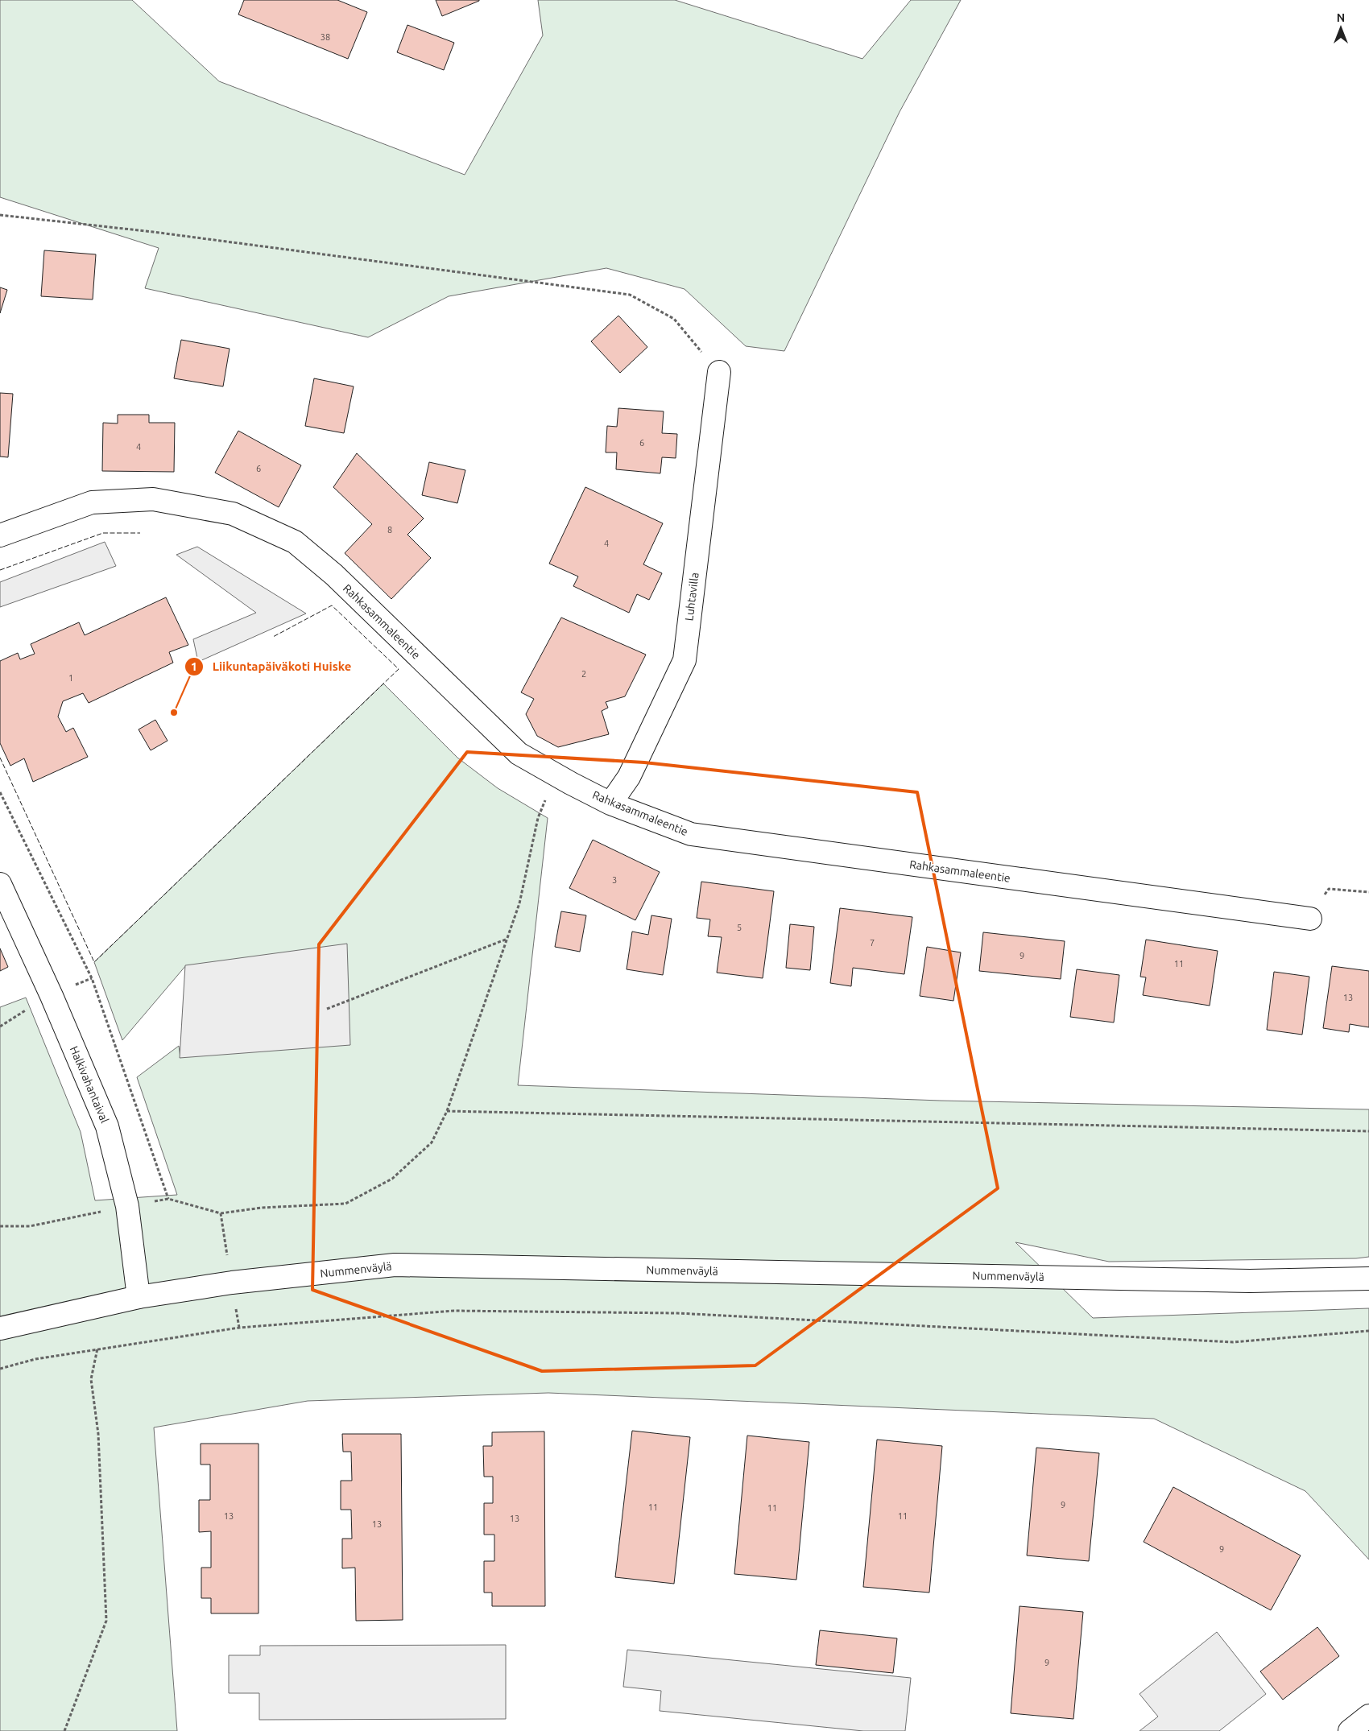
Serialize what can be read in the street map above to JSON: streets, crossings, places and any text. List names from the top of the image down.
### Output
{
  "streets": {
    "street": [
      "Luhtavilla",
      "Rahkasammaleentie",
      "Halkivahantaival",
      "Nummenväylä"
    ]
  },
  "crossings": [
    ["Luhtavilla", "Rahkasammaleentie"],
    ["Halkivahantaival", "Nummenväylä"]
  ],
  "places": ["Liikuntapäiväkoti Huiske"],
  "house_numbers": [
    "38",
    "6",
    "4",
    "6",
    "8",
    "4",
    "2",
    "1",
    "3",
    "5",
    "7",
    "9",
    "11",
    "13",
    "9",
    "11",
    "11",
    "13",
    "11",
    "13",
    "13",
    "9",
    "9"
  ],
  "north": "top"
}
